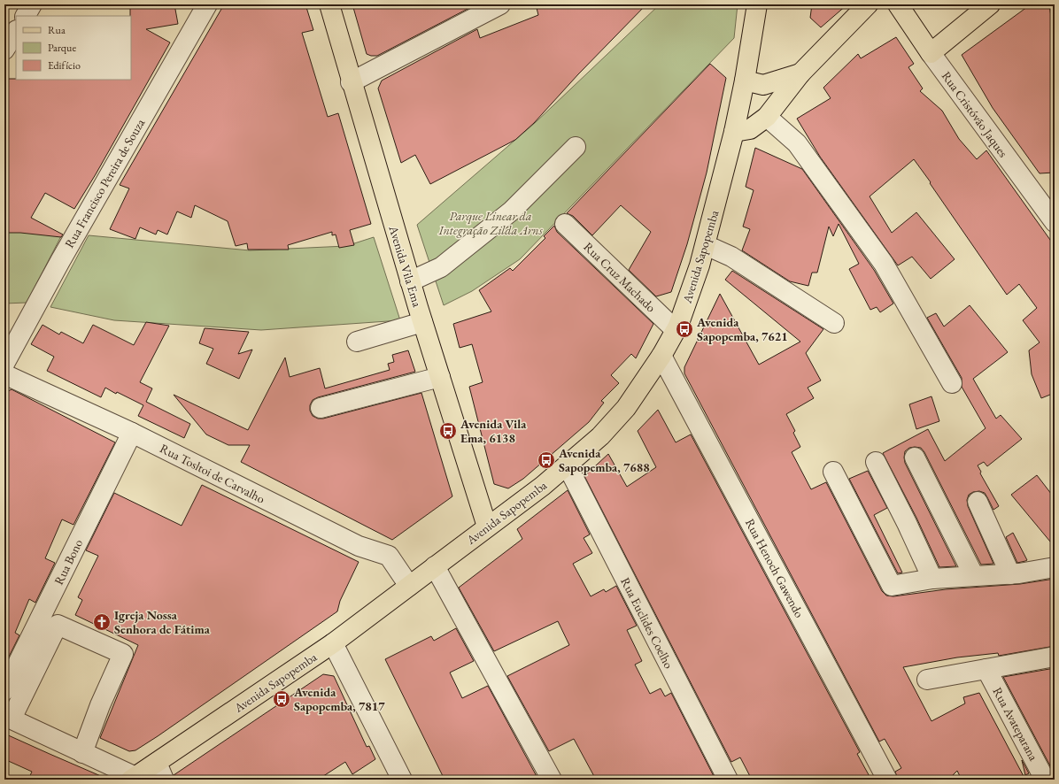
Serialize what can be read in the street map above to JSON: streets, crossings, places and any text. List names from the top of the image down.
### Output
{
  "streets": {
    "main road": ["Rua Cristóvão Jaques", "Avenida Sapopemba", "Avenida Vila Ema"],
    "street": [
      "Rua Francisco Pereira de Souza",
      "Rua Cruz Machado",
      "Rua Tosltoi de Carvalho",
      "Rua Bono",
      "Rua Henoch Gawendo",
      "Rua Euclides Coelho",
      "Rua Avateparana"
    ]
  },
  "crossings": [
    ["Avenida Sapopemba", "Avenida Vila Ema"],
    ["Avenida Sapopemba", "Rua Cruz Machado"],
    ["Avenida Sapopemba", "Rua Tosltoi de Carvalho"],
    ["Avenida Sapopemba", "Rua Henoch Gawendo"],
    ["Avenida Sapopemba", "Rua Euclides Coelho"],
    ["Rua Tosltoi de Carvalho", "Rua Bono"]
  ],
  "parks": ["Parque Linear da Integração Zilda Arns"],
  "places": {
    "bus stop": [
      "Avenida Sapopemba, 7621",
      "Avenida Vila Ema, 6138",
      "Avenida Sapopemba, 7688",
      "Avenida Sapopemba, 7817"
    ],
    "church": ["Igreja Nossa Senhora de Fátima"]
  },
  "legend": ["Rua", "Parque", "Edifício"]
}
